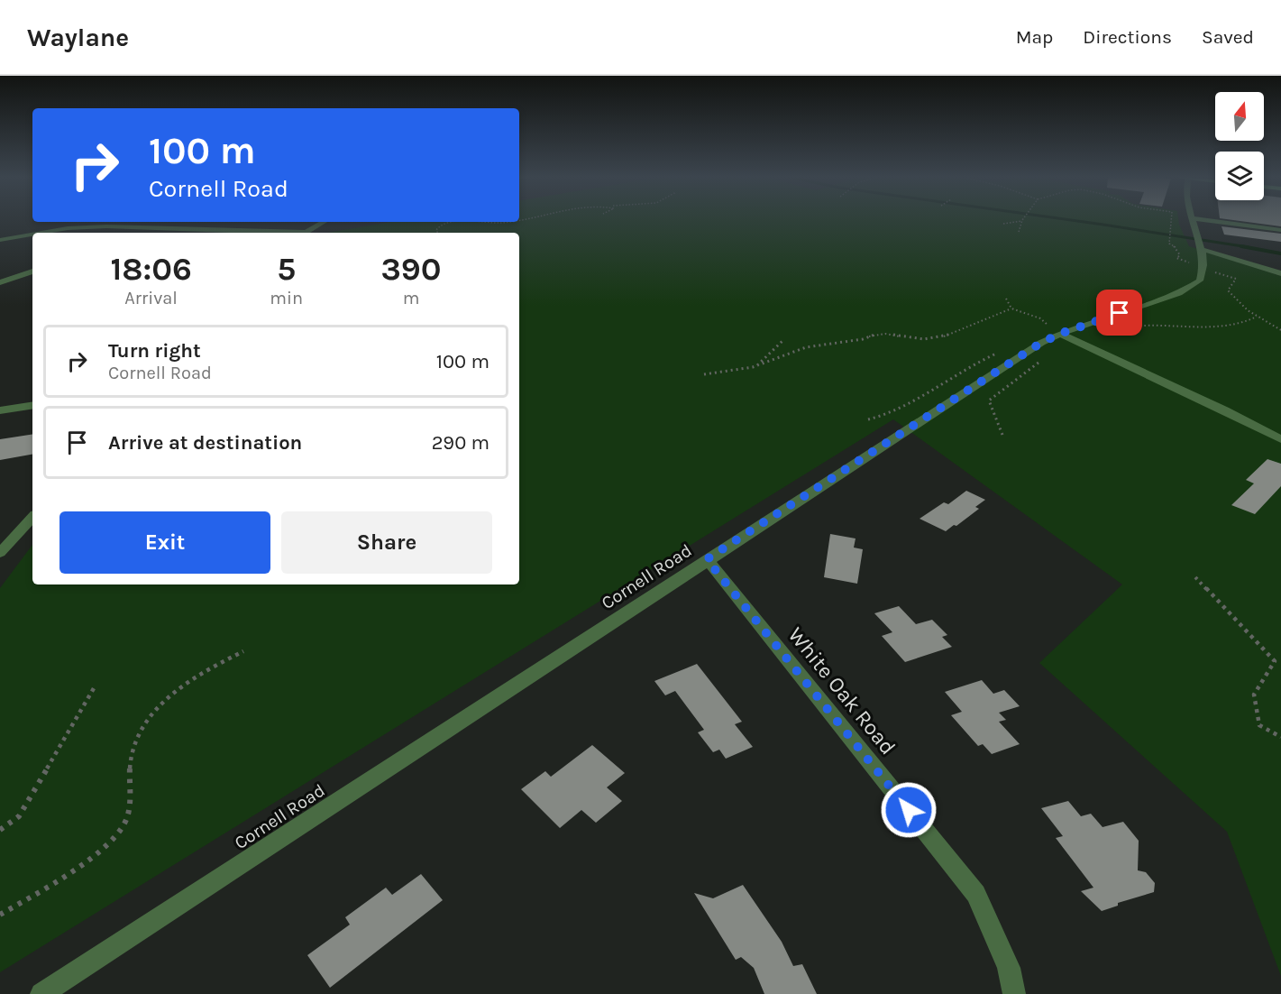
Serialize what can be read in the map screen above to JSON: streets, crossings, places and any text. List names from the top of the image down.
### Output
{
  "streets": {
    "street": ["Cornell Road", "White Oak Road"]
  },
  "crossings": [
    ["Cornell Road", "White Oak Road"]
  ],
  "north": "top",
  "page": {
    "header": "Waylane",
    "nav": ["Map", "Directions", "Saved"],
    "turn": ["100 m", "Cornell Road"],
    "eta": [
      "18:06",
      "Arrival",
      "5",
      "min",
      "390",
      "m"
    ],
    "list": [
      {
        "name": "Turn right",
        "note": "Cornell Road",
        "value": "100 m"
      },
      {
        "name": "Arrive at destination",
        "value": "290 m"
      }
    ],
    "buttons": ["Exit", "Share"]
  }
}
